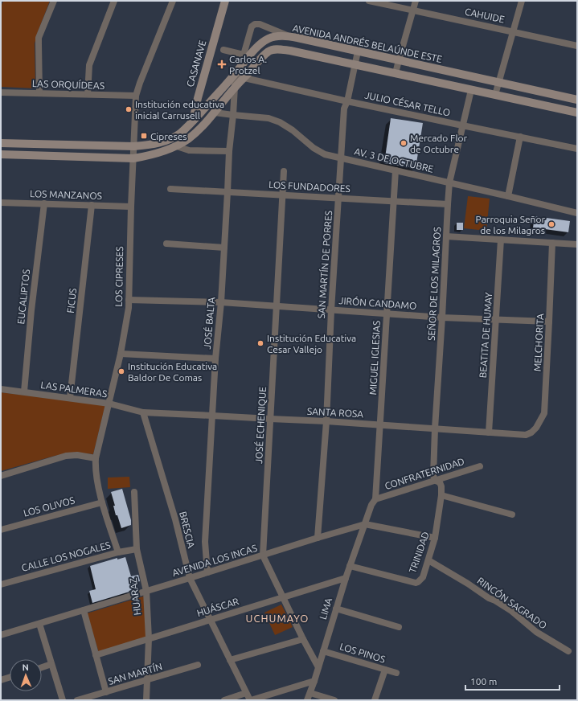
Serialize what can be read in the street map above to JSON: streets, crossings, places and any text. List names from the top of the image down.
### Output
{
  "streets": {
    "street": [
      "CAHUIDE",
      "AVENIDA ANDRÉS BELAÚNDE ESTE",
      "CASANAVE",
      "LAS ORQUÍDEAS",
      "JULIO CÉSAR TELLO",
      "AV. 3 DE OCTUBRE",
      "LOS FUNDADORES",
      "LOS MANZANOS",
      "SAN MARTÍN DE PORRES",
      "LOS CIPRESES",
      "SEÑOR DE LOS MILAGROS",
      "EUCALIPTOS",
      "FICUS",
      "JIRÓN CANDAMO",
      "JOSÉ BALTA",
      "BEATITA DE HUMAY",
      "MELCHORITA",
      "MIGUEL IGLESIAS",
      "LAS PALMERAS",
      "SANTA ROSA",
      "JOSÉ ECHENIQUE",
      "CONFRATERNIDAD",
      "LOS OLIVOS",
      "BRESCIA",
      "TRINIDAD",
      "CALLE LOS NOGALES",
      "AVENIDA LOS INCAS",
      "HUARAZ",
      "RINCÓN SAGRADO",
      "HUÁSCAR",
      "LIMA",
      "LOS PINOS",
      "SAN MARTÍN"
    ]
  },
  "crossings": [
    ["AVENIDA ANDRÉS BELAÚNDE ESTE", "CASANAVE"],
    ["AVENIDA ANDRÉS BELAÚNDE ESTE", "JULIO CÉSAR TELLO"],
    ["AVENIDA ANDRÉS BELAÚNDE ESTE", "SAN MARTÍN DE PORRES"],
    ["AVENIDA ANDRÉS BELAÚNDE ESTE", "LOS CIPRESES"],
    ["AVENIDA ANDRÉS BELAÚNDE ESTE", "JOSÉ BALTA"],
    ["LAS ORQUÍDEAS", "LOS CIPRESES"],
    ["JULIO CÉSAR TELLO", "SAN MARTÍN DE PORRES"],
    ["JULIO CÉSAR TELLO", "SEÑOR DE LOS MILAGROS"],
    ["JULIO CÉSAR TELLO", "JOSÉ BALTA"],
    ["AV. 3 DE OCTUBRE", "SAN MARTÍN DE PORRES"],
    ["AV. 3 DE OCTUBRE", "SEÑOR DE LOS MILAGROS"],
    ["AV. 3 DE OCTUBRE", "JOSÉ BALTA"],
    ["AV. 3 DE OCTUBRE", "MIGUEL IGLESIAS"],
    ["LOS FUNDADORES", "SAN MARTÍN DE PORRES"],
    ["LOS FUNDADORES", "SEÑOR DE LOS MILAGROS"],
    ["LOS FUNDADORES", "JOSÉ BALTA"],
    ["LOS FUNDADORES", "MIGUEL IGLESIAS"],
    ["LOS FUNDADORES", "JOSÉ ECHENIQUE"],
    ["LOS MANZANOS", "LOS CIPRESES"],
    ["LOS MANZANOS", "EUCALIPTOS"],
    ["LOS MANZANOS", "FICUS"],
    ["SAN MARTÍN DE PORRES", "JIRÓN CANDAMO"],
    ["SAN MARTÍN DE PORRES", "SANTA ROSA"],
    ["SAN MARTÍN DE PORRES", "AVENIDA LOS INCAS"],
    ["LOS CIPRESES", "JIRÓN CANDAMO"],
    ["LOS CIPRESES", "LAS PALMERAS"],
    ["LOS CIPRESES", "LOS OLIVOS"],
    ["LOS CIPRESES", "CALLE LOS NOGALES"],
    ["SEÑOR DE LOS MILAGROS", "JIRÓN CANDAMO"],
    ["SEÑOR DE LOS MILAGROS", "SANTA ROSA"],
    ["SEÑOR DE LOS MILAGROS", "CONFRATERNIDAD"],
    ["SEÑOR DE LOS MILAGROS", "TRINIDAD"],
    ["EUCALIPTOS", "LAS PALMERAS"],
    ["FICUS", "LAS PALMERAS"],
    ["JIRÓN CANDAMO", "JOSÉ BALTA"],
    ["JIRÓN CANDAMO", "BEATITA DE HUMAY"],
    ["JIRÓN CANDAMO", "MELCHORITA"],
    ["JIRÓN CANDAMO", "MIGUEL IGLESIAS"],
    ["JIRÓN CANDAMO", "JOSÉ ECHENIQUE"],
    ["JOSÉ BALTA", "SANTA ROSA"],
    ["JOSÉ BALTA", "AVENIDA LOS INCAS"],
    ["BEATITA DE HUMAY", "SANTA ROSA"],
    ["MELCHORITA", "SANTA ROSA"],
    ["MIGUEL IGLESIAS", "SANTA ROSA"],
    ["MIGUEL IGLESIAS", "CONFRATERNIDAD"],
    ["MIGUEL IGLESIAS", "AVENIDA LOS INCAS"],
    ["MIGUEL IGLESIAS", "LIMA"],
    ["LAS PALMERAS", "SANTA ROSA"],
    ["LAS PALMERAS", "BRESCIA"],
    ["SANTA ROSA", "JOSÉ ECHENIQUE"],
    ["SANTA ROSA", "BRESCIA"],
    ["JOSÉ ECHENIQUE", "AVENIDA LOS INCAS"],
    ["JOSÉ ECHENIQUE", "HUÁSCAR"],
    ["JOSÉ ECHENIQUE", "LIMA"],
    ["CONFRATERNIDAD", "TRINIDAD"],
    ["BRESCIA", "AVENIDA LOS INCAS"],
    ["BRESCIA", "HUÁSCAR"],
    ["TRINIDAD", "AVENIDA LOS INCAS"],
    ["TRINIDAD", "RINCÓN SAGRADO"],
    ["TRINIDAD", "LIMA"],
    ["CALLE LOS NOGALES", "HUARAZ"],
    ["AVENIDA LOS INCAS", "HUARAZ"],
    ["AVENIDA LOS INCAS", "LIMA"],
    ["HUARAZ", "HUÁSCAR"],
    ["HUARAZ", "SAN MARTÍN"],
    ["HUÁSCAR", "LIMA"],
    ["LIMA", "LOS PINOS"]
  ],
  "districts": ["UCHUMAYO"],
  "places": {
    "health": ["Carlos A. Protzel"],
    "other": [
      "Institución educativa inicial Carrusell",
      "Mercado Flor de Octubre",
      "Parroquia Señor de los Milagros",
      "Institución Educativa Cesar Vallejo",
      "Institución Educativa Baldor De Comas"
    ],
    "transit": ["Cipreses"]
  },
  "scale_bar": "100 m",
  "north": "top"
}
